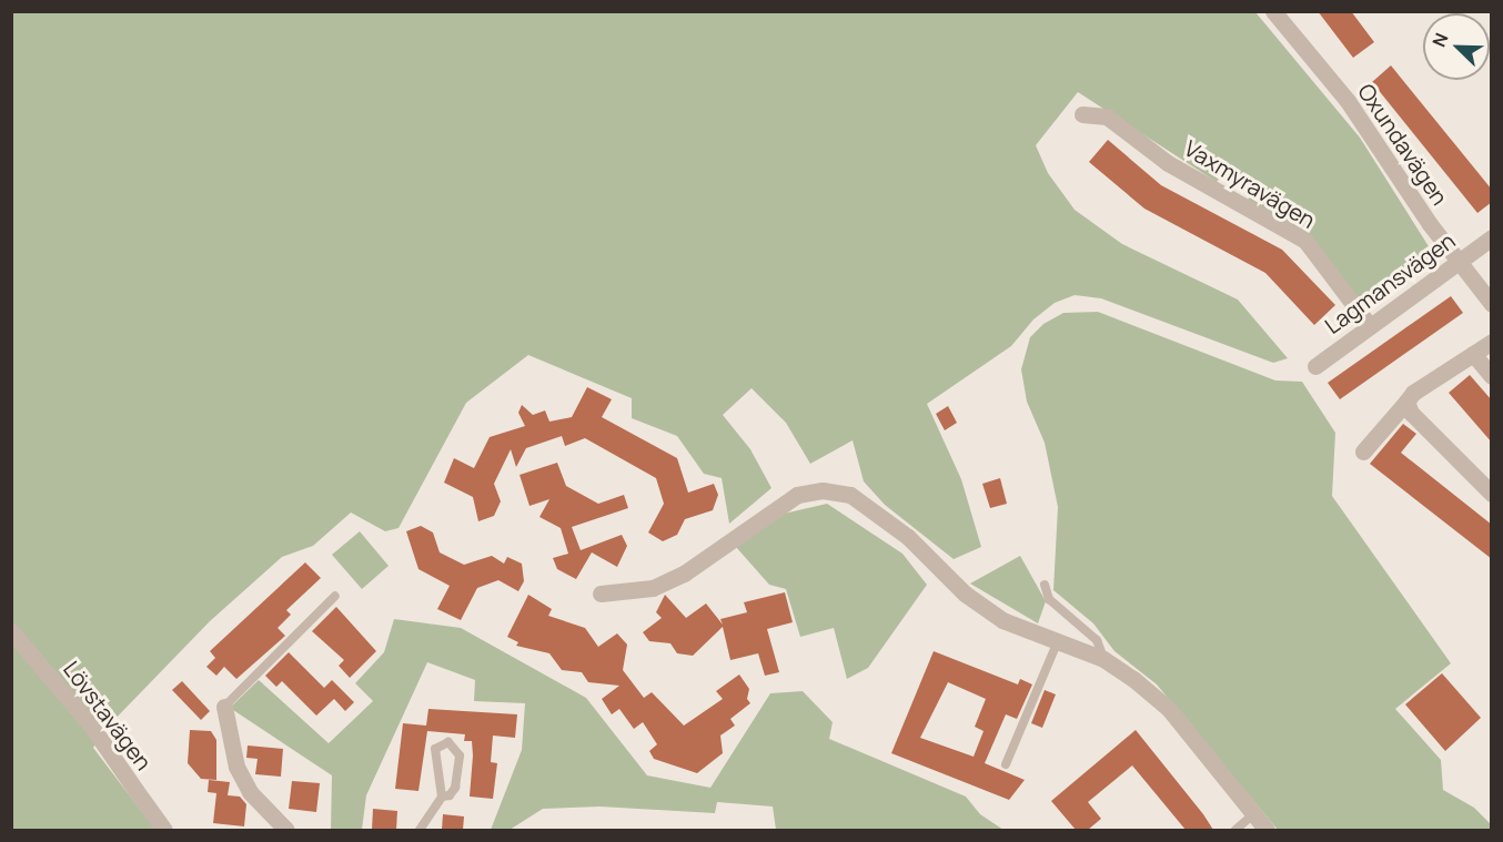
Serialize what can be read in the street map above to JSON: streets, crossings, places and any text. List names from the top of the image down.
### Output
{
  "streets": {
    "street": [
      "Oxundavägen",
      "Vaxmyravägen",
      "Lagmansvägen",
      "Lövstavägen"
    ]
  },
  "crossings": [
    ["Oxundavägen", "Lagmansvägen"],
    ["Vaxmyravägen", "Lagmansvägen"]
  ],
  "north": "top left"
}
